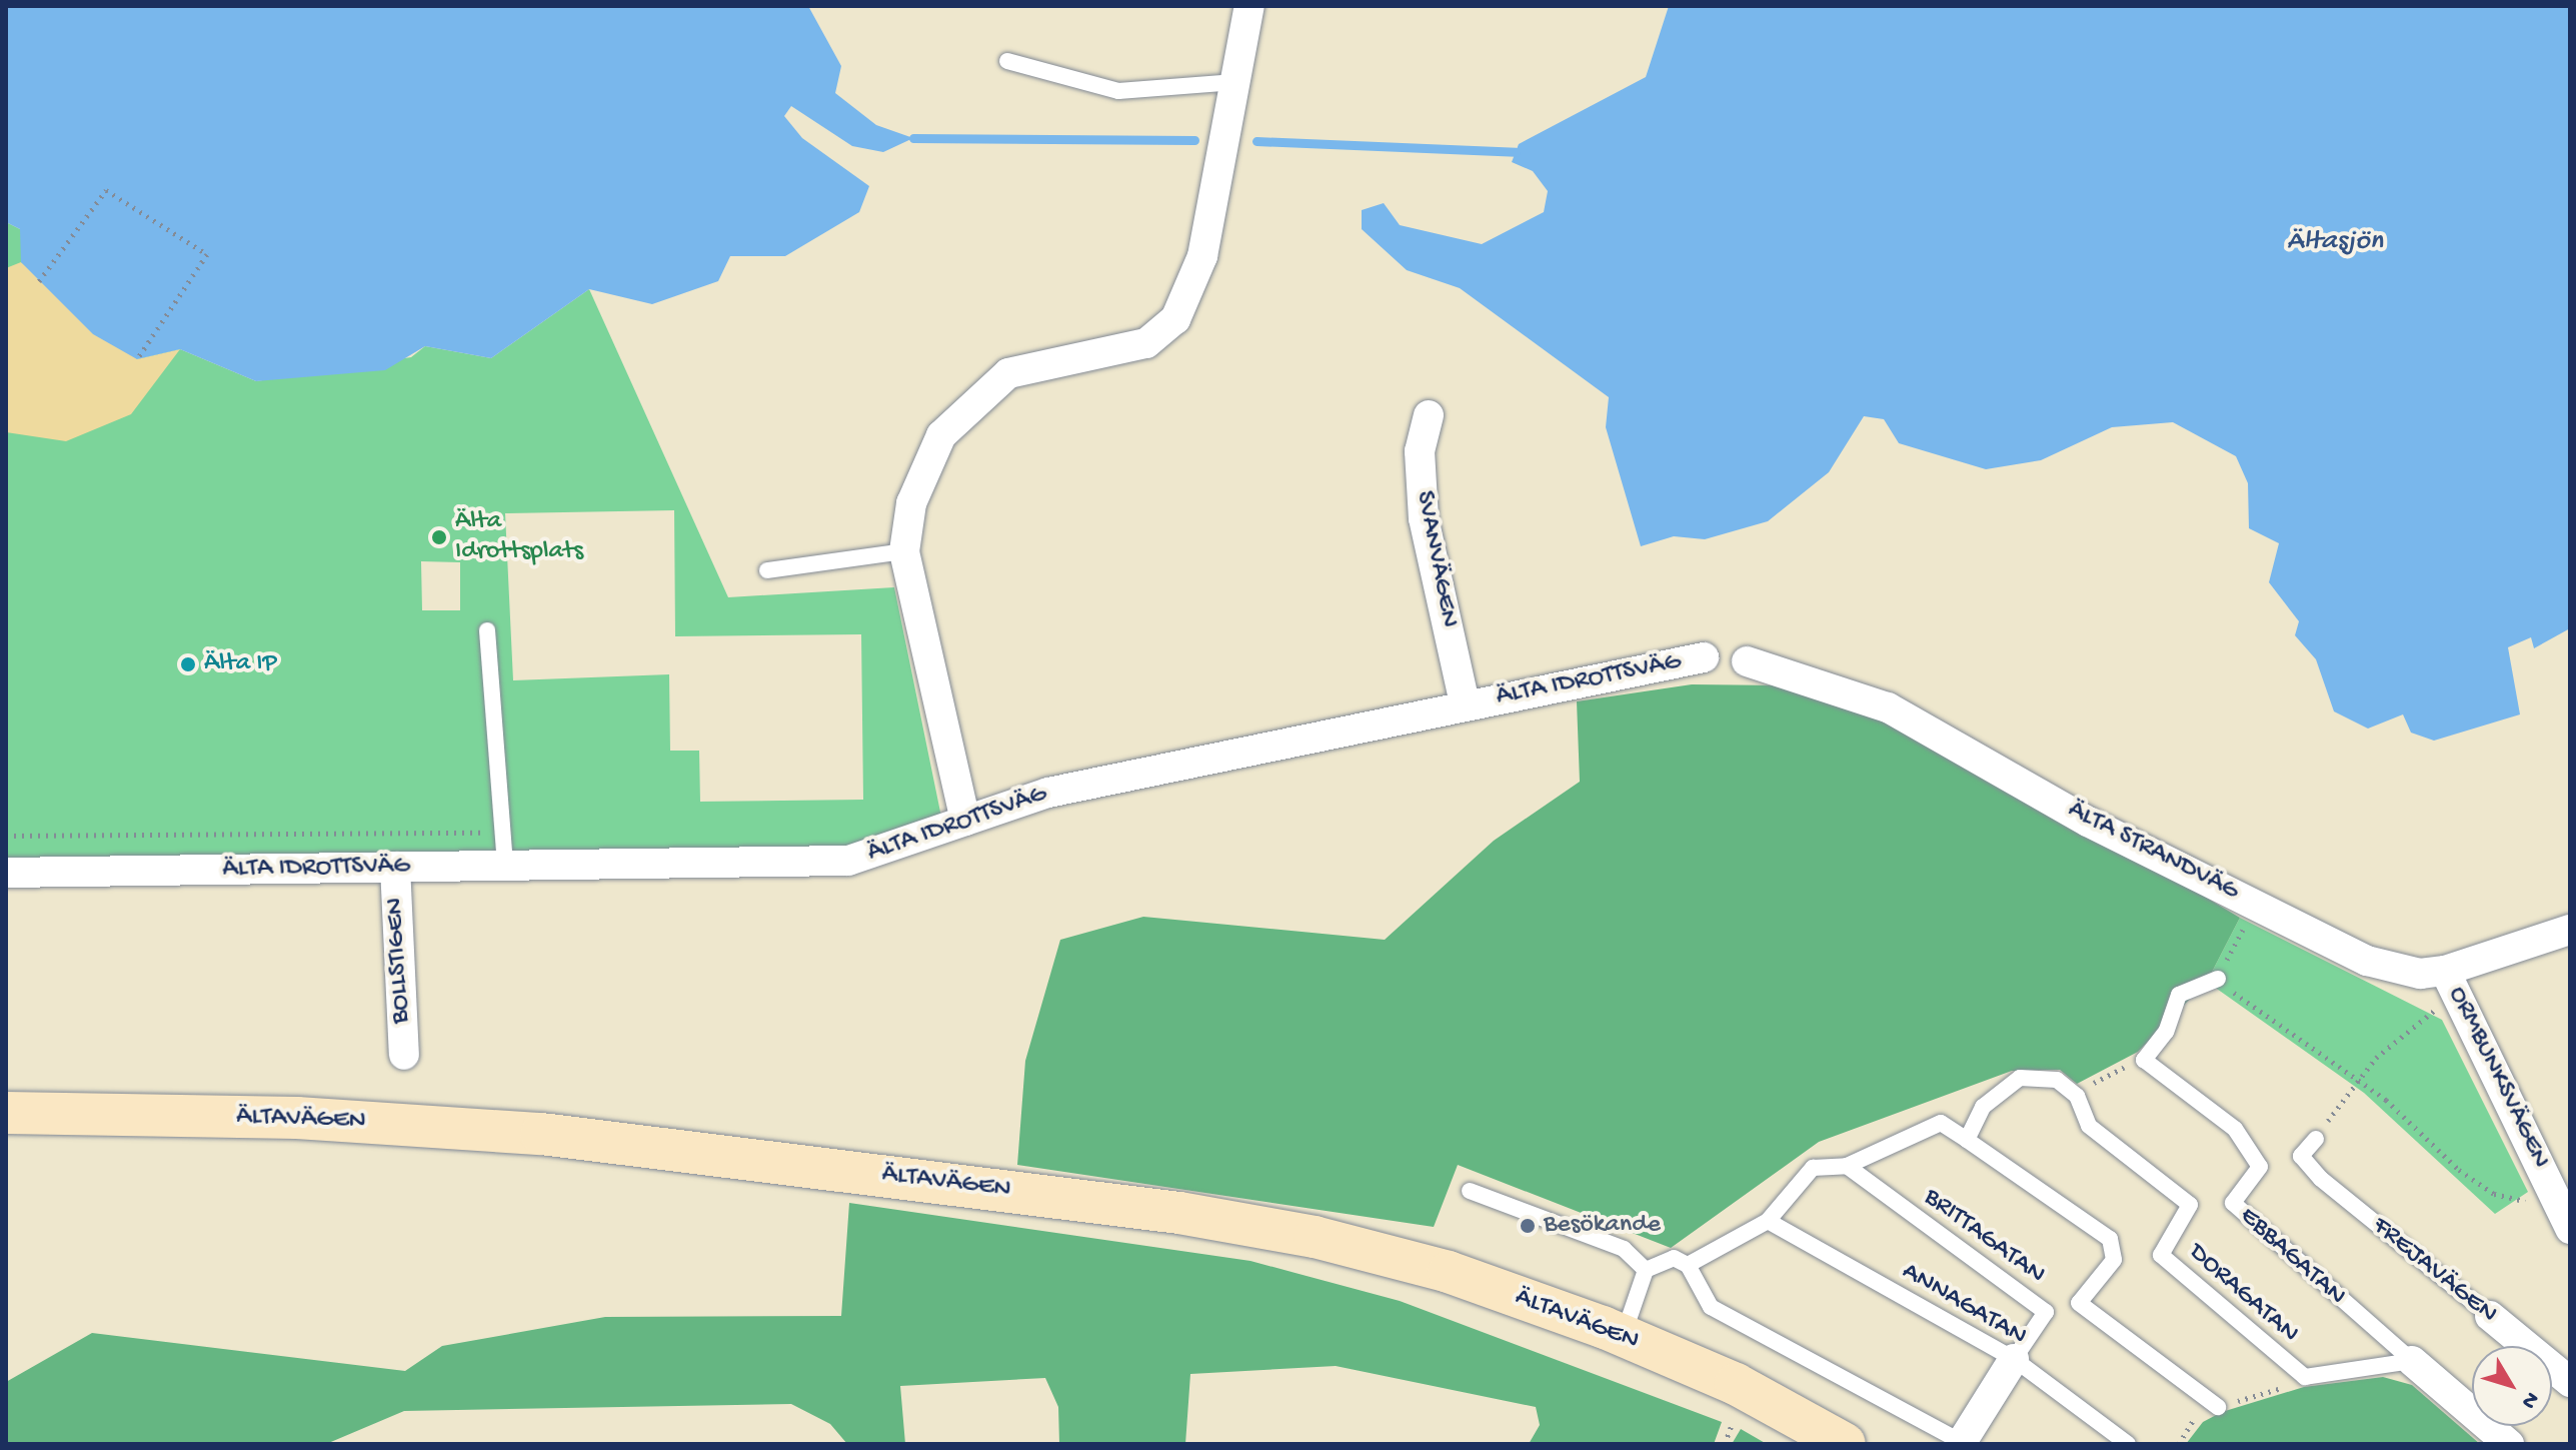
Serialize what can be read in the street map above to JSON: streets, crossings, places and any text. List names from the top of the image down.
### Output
{
  "streets": {
    "main road": ["ÄLTAVÄGEN"],
    "street": [
      "SVANVÄGEN",
      "ÄLTA IDROTTSVÄG",
      "ÄLTA STRANDVÄG",
      "BOLLSTIGEN",
      "ORMBUNKSVÄGEN",
      "EBBAGATAN",
      "FREJAVÄGEN"
    ],
    "lane": ["BRITTAGATAN", "DORAGATAN", "ANNAGATAN"]
  },
  "crossings": [
    ["SVANVÄGEN", "ÄLTA IDROTTSVÄG"],
    ["ÄLTA IDROTTSVÄG", "BOLLSTIGEN"],
    ["ÄLTA STRANDVÄG", "ORMBUNKSVÄGEN"],
    ["BRITTAGATAN", "ANNAGATAN"],
    ["EBBAGATAN", "DORAGATAN"]
  ],
  "water": ["Ältasjön"],
  "places": ["Älta Idrottsplats", "Älta IP", "Besökande"],
  "north": "bottom right"
}
